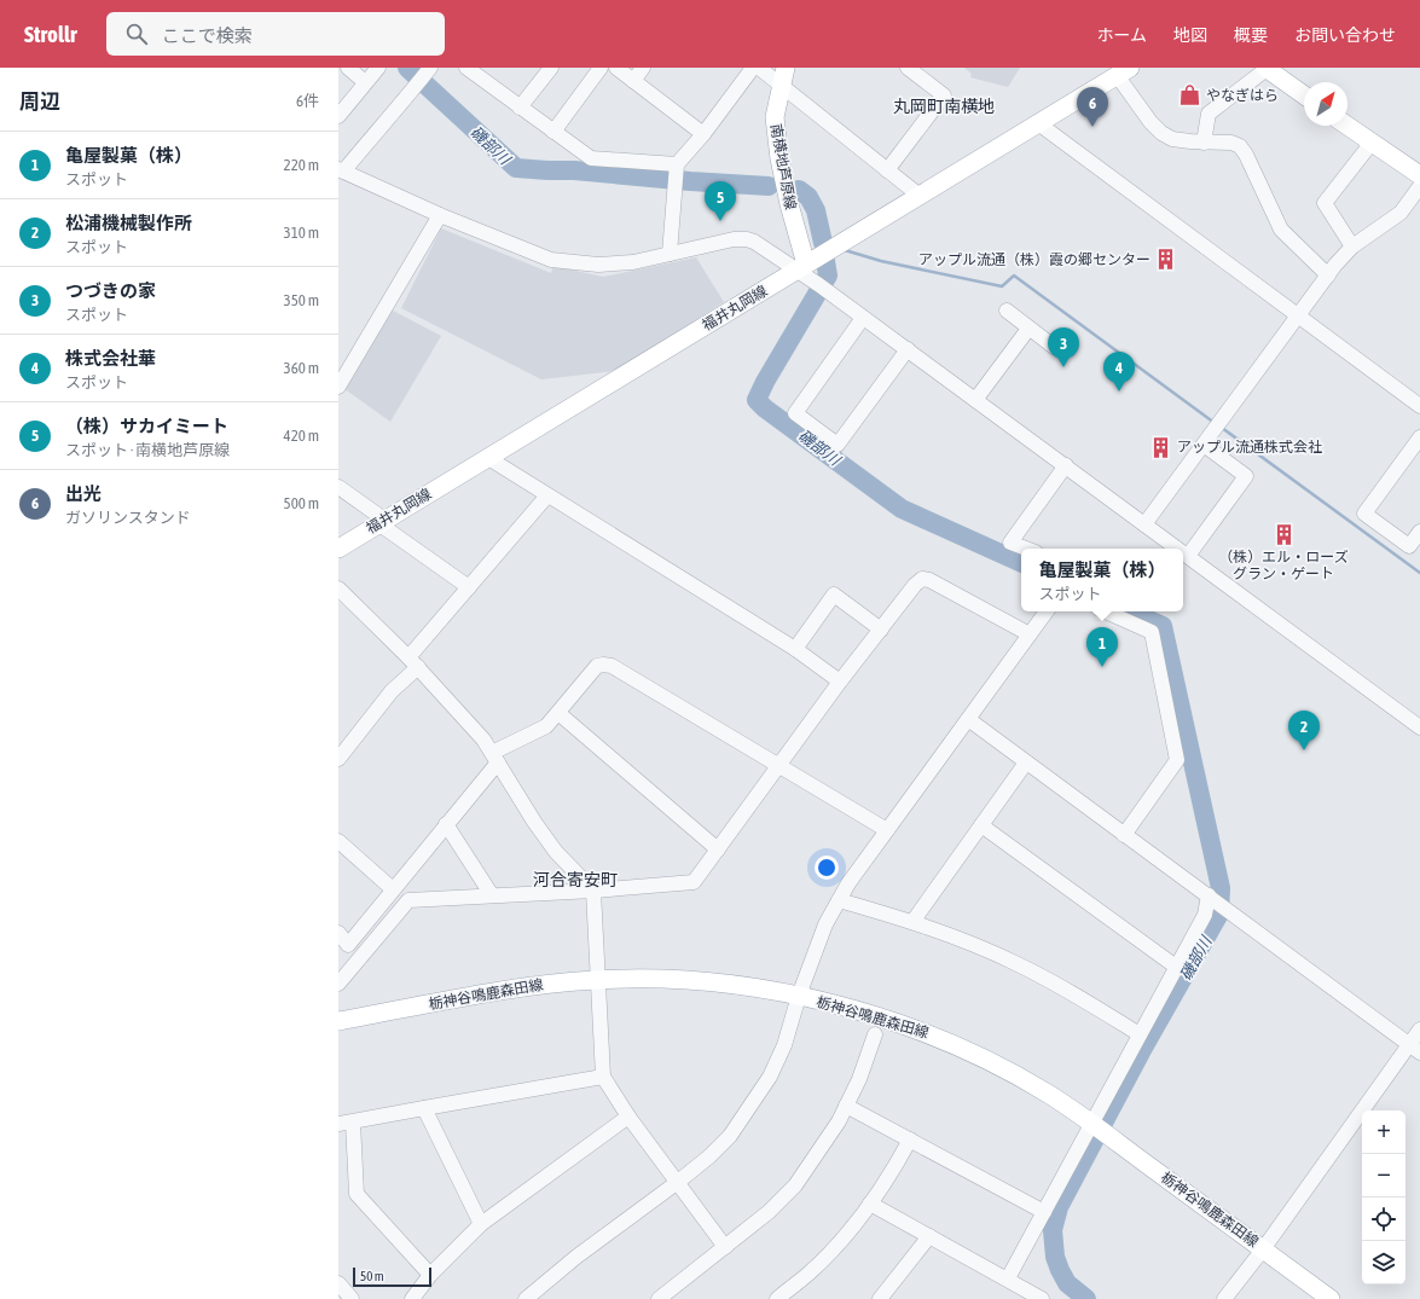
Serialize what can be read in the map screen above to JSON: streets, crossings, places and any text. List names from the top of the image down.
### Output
{
  "streets": {
    "main road": ["南横地芦原線", "福井丸岡線", "栃神谷鳴鹿森田線"]
  },
  "crossings": [
    ["南横地芦原線", "福井丸岡線"]
  ],
  "districts": ["丸岡町南横地", "河合寄安町"],
  "water": ["磯部川"],
  "places": {
    "shop": ["やなぎはら"],
    "building": ["アップル流通（株）霞の郷センター", "アップル流通株式会社", "（株）エル・ローズ グラン・ゲート"]
  },
  "scale_bar": "50 m",
  "north": "top right",
  "page": {
    "header": "Strollr",
    "search": "ここで検索",
    "nav": [
      "ホーム",
      "地図",
      "概要",
      "お問い合わせ"
    ],
    "heading": ["周辺", "6件"],
    "pins": [
      "6",
      "5",
      "3",
      "4",
      "1",
      "2"
    ],
    "list": [
      {
        "mark": "1",
        "name": "亀屋製菓（株）",
        "note": "スポット",
        "value": "220 m"
      },
      {
        "mark": "2",
        "name": "松浦機械製作所",
        "note": "スポット",
        "value": "310 m"
      },
      {
        "mark": "3",
        "name": "つづきの家",
        "note": "スポット",
        "value": "350 m"
      },
      {
        "mark": "4",
        "name": "株式会社華",
        "note": "スポット",
        "value": "360 m"
      },
      {
        "mark": "5",
        "name": "（株）サカイミート",
        "note": "スポット · 南横地芦原線",
        "value": "420 m"
      },
      {
        "mark": "6",
        "name": "出光",
        "note": "ガソリンスタンド",
        "value": "500 m"
      }
    ],
    "popup": ["亀屋製菓（株）", "スポット"],
    "map_buttons": ["+", "−"],
    "scale": "50 m"
  }
}
